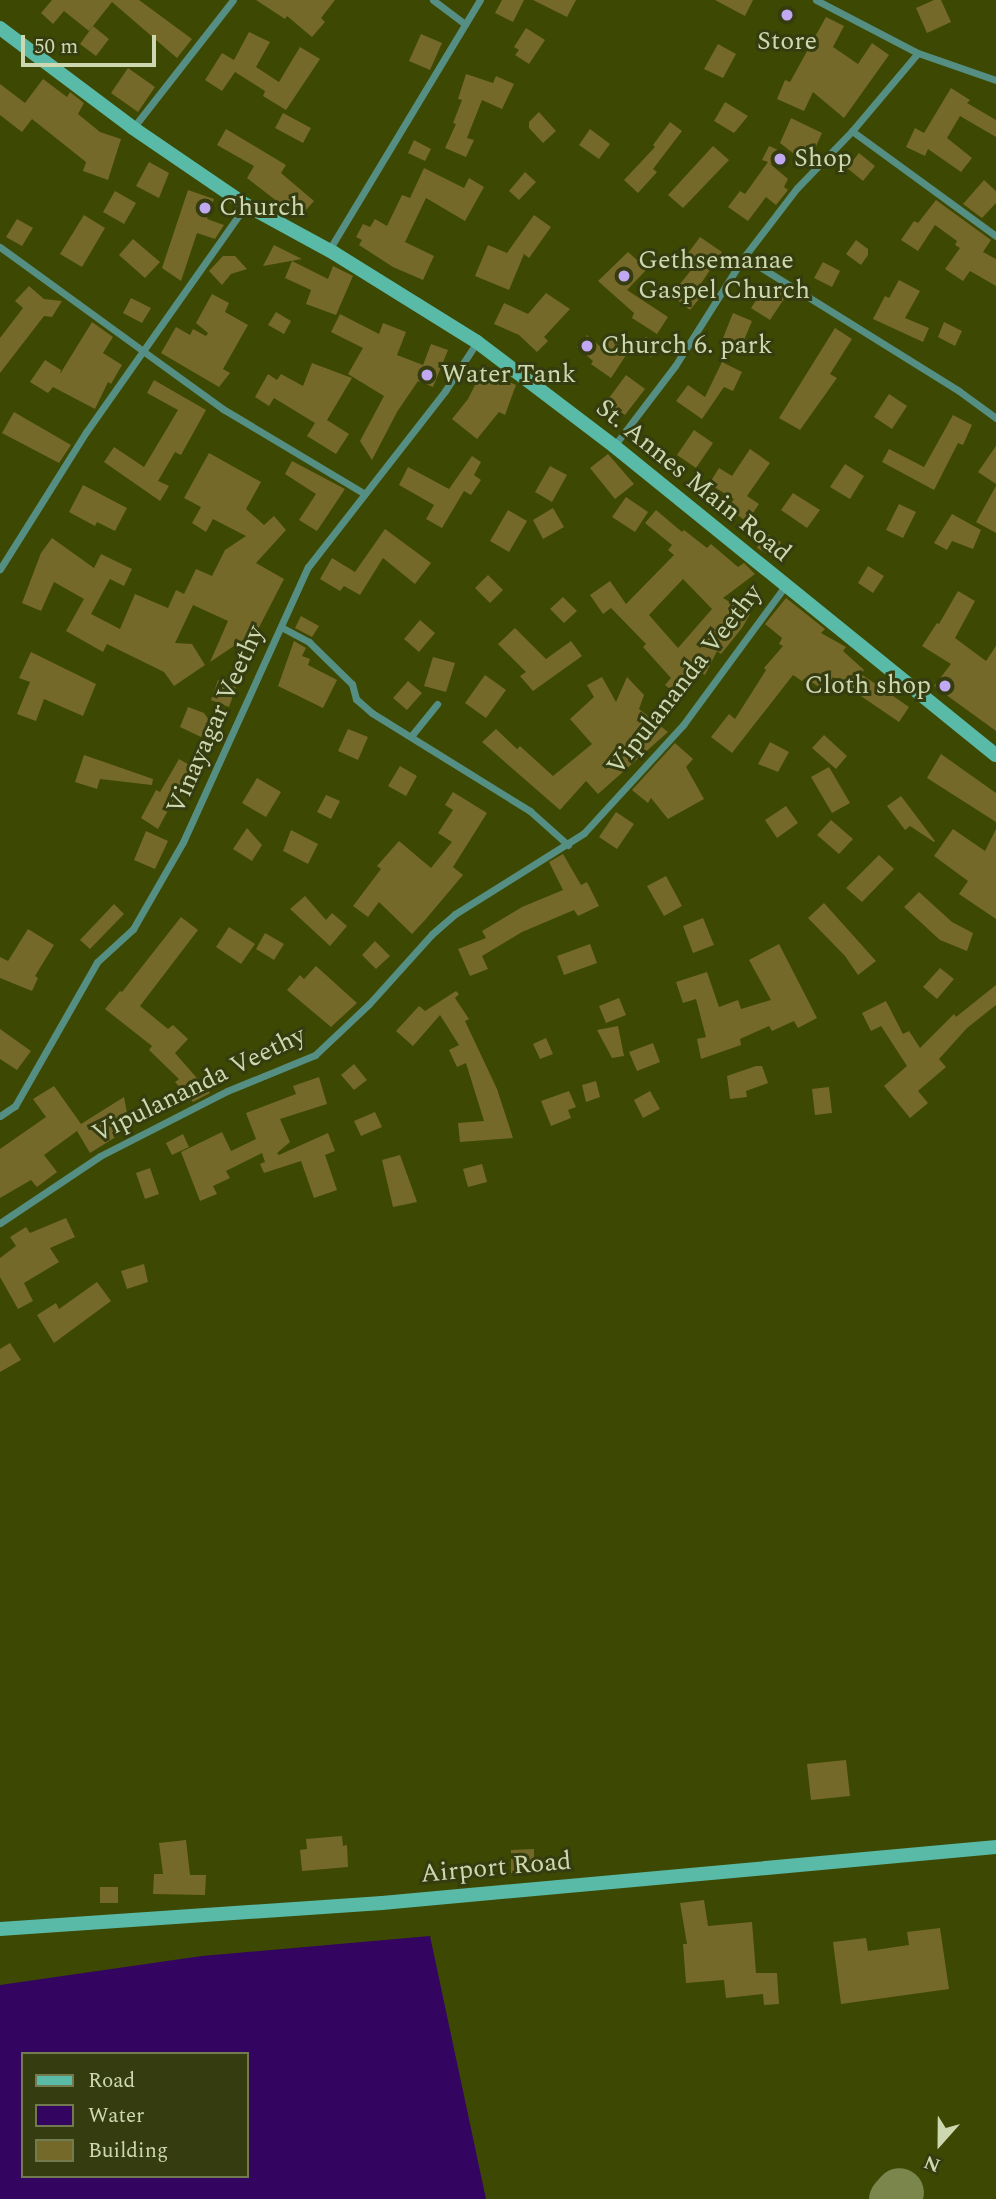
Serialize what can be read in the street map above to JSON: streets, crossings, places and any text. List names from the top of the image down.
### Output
{
  "streets": {
    "street": [
      "St. Annes Main Road",
      "Vipulananda Veethy",
      "Vinayagar Veethy",
      "Airport Road"
    ]
  },
  "crossings": [
    ["St. Annes Main Road", "Vipulananda Veethy"],
    ["St. Annes Main Road", "Vinayagar Veethy"]
  ],
  "places": [
    "Store",
    "Shop",
    "Church",
    "Gethsemanae Gaspel Church",
    "Church 6. park",
    "Water Tank",
    "Cloth shop"
  ],
  "legend": ["Road", "Water", "Building"],
  "scale_bar": "50 m",
  "north": "bottom"
}
